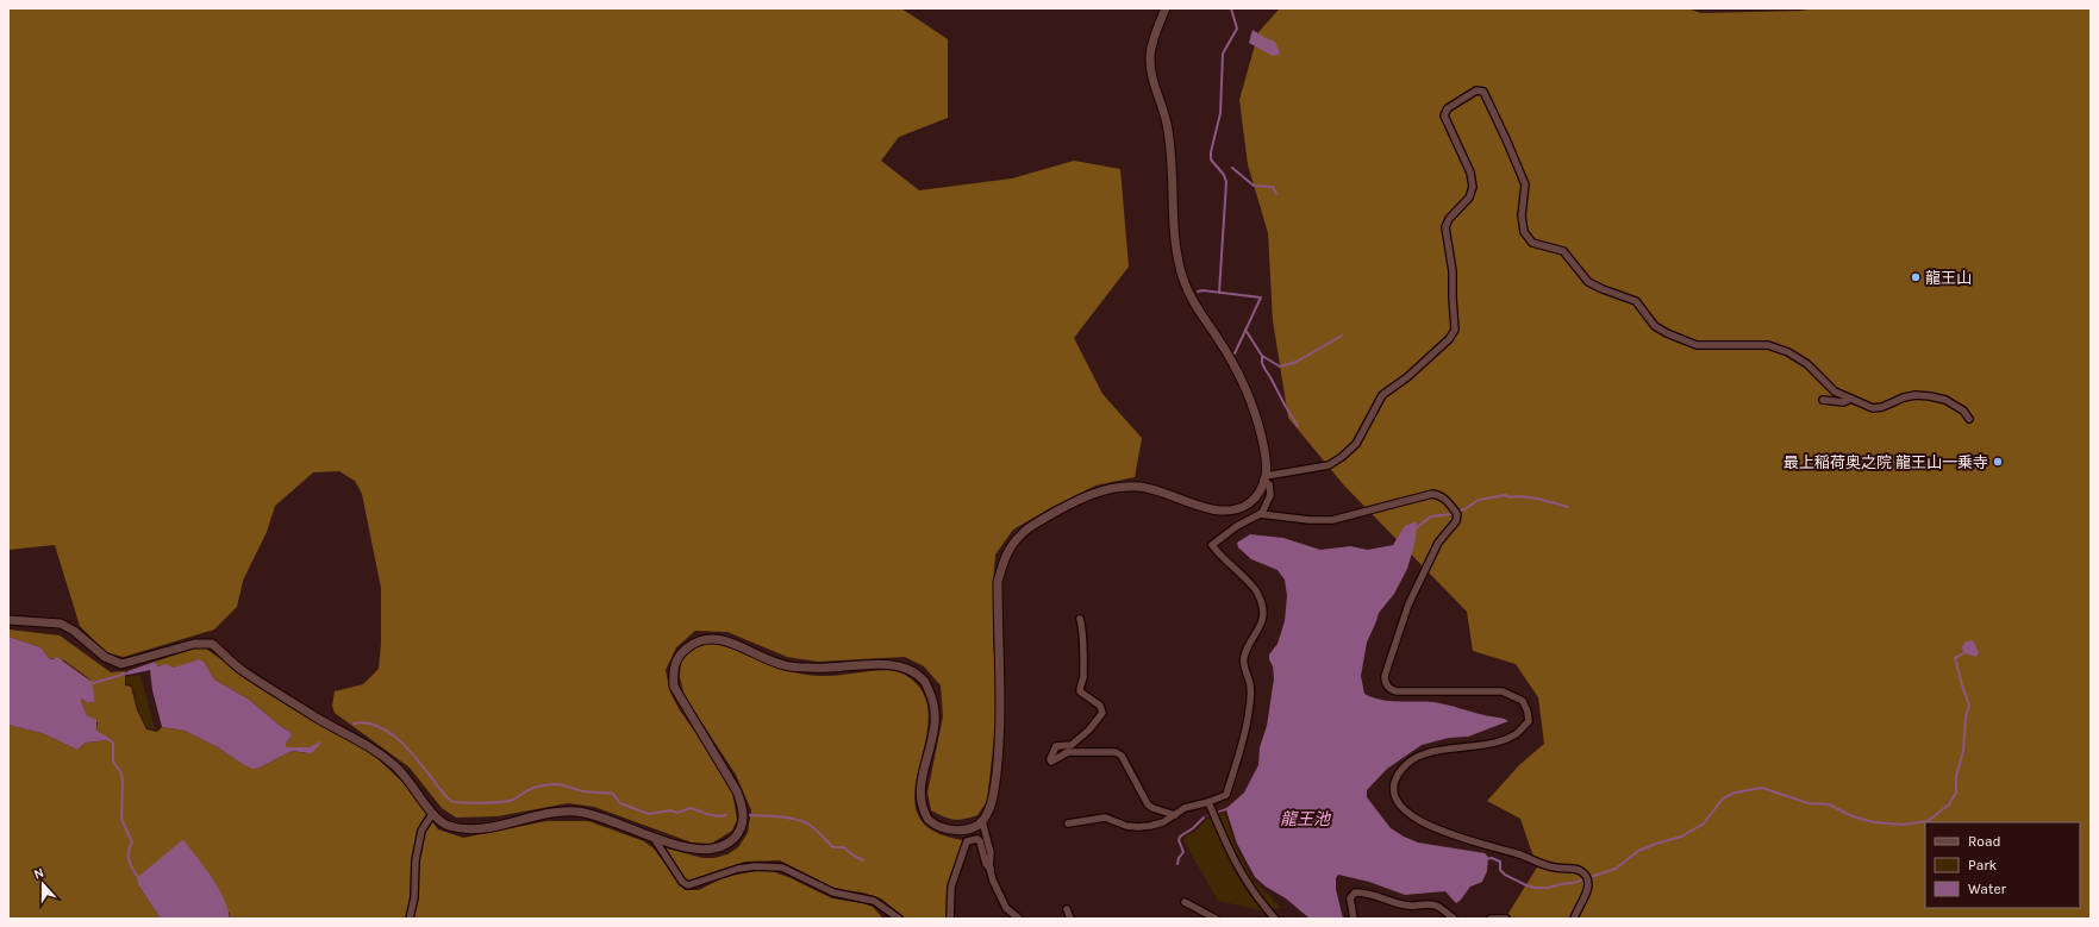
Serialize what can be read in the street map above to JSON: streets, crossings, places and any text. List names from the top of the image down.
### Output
{
  "water": ["龍王池"],
  "places": ["龍王山", "最上稲荷奥之院 龍王山一乗寺"],
  "legend": ["Road", "Park", "Water"],
  "north": "top"
}
